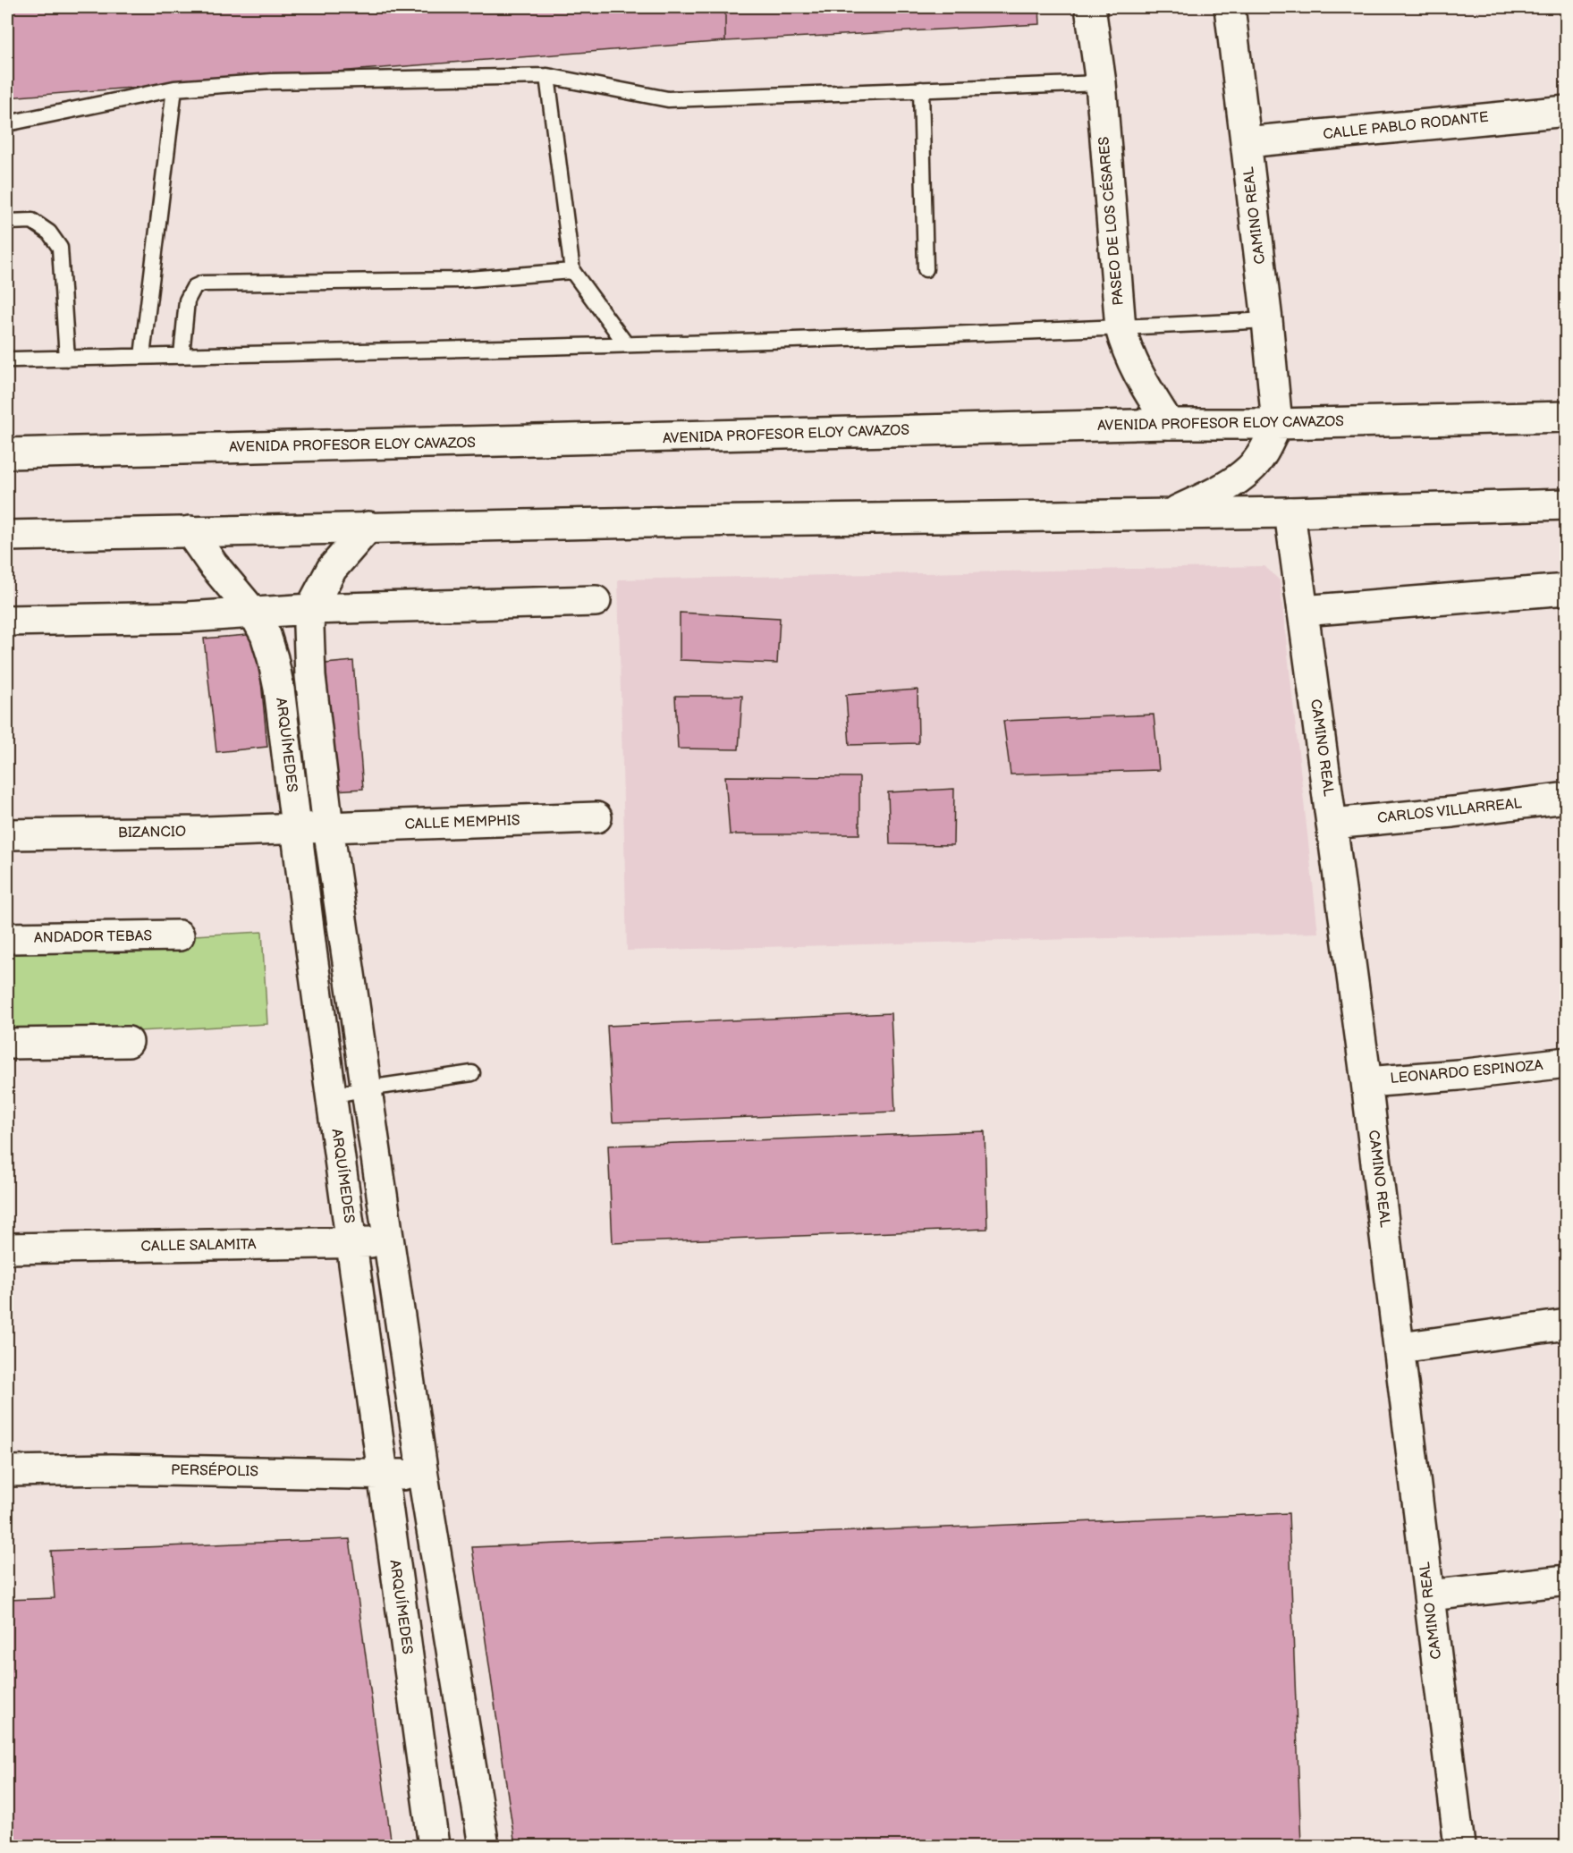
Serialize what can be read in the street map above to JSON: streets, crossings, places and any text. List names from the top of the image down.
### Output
{
  "streets": {
    "street": [
      "CALLE PABLO RODANTE",
      "CAMINO REAL",
      "PASEO DE LOS CÉSARES",
      "AVENIDA PROFESOR ELOY CAVAZOS",
      "ARQUÍMEDES",
      "CARLOS VILLARREAL",
      "CALLE MEMPHIS",
      "BIZANCIO",
      "ANDADOR TEBAS",
      "LEONARDO ESPINOZA",
      "CALLE SALAMITA",
      "PERSÉPOLIS"
    ]
  },
  "crossings": [
    ["CALLE PABLO RODANTE", "CAMINO REAL"],
    ["CAMINO REAL", "AVENIDA PROFESOR ELOY CAVAZOS"],
    ["CAMINO REAL", "CARLOS VILLARREAL"],
    ["CAMINO REAL", "LEONARDO ESPINOZA"],
    ["PASEO DE LOS CÉSARES", "AVENIDA PROFESOR ELOY CAVAZOS"],
    ["ARQUÍMEDES", "CALLE MEMPHIS"],
    ["ARQUÍMEDES", "BIZANCIO"],
    ["ARQUÍMEDES", "CALLE SALAMITA"],
    ["ARQUÍMEDES", "PERSÉPOLIS"],
    ["CALLE MEMPHIS", "BIZANCIO"]
  ]
}
